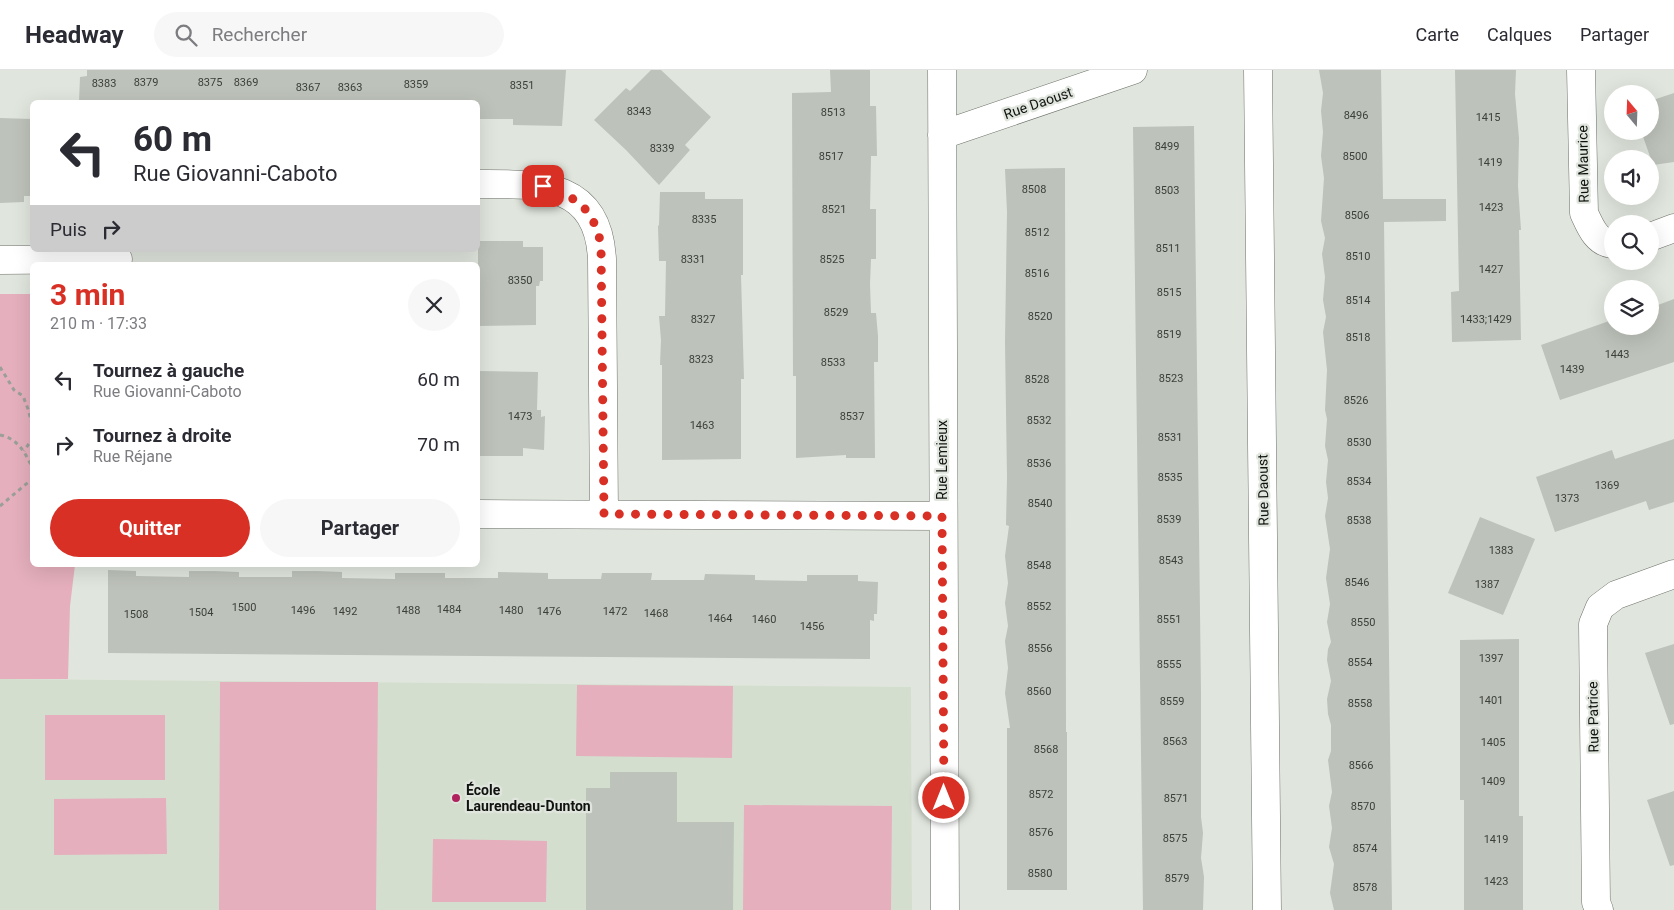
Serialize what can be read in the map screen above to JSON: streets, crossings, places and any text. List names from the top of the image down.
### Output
{
  "streets": {
    "street": [
      "Rue Daoust",
      "Rue Maurice",
      "Rue Lemieux",
      "Rue Patrice"
    ]
  },
  "crossings": [
    ["Rue Daoust", "Rue Lemieux"]
  ],
  "places": ["École Laurendeau-Dunton"],
  "house_numbers": [
    "8379",
    "8375",
    "8369",
    "8383",
    "8359",
    "8351",
    "8367",
    "8363",
    "8343",
    "8513",
    "8496",
    "1415",
    "8499",
    "8339",
    "8517",
    "8500",
    "1419",
    "8508",
    "8503",
    "1423",
    "8521",
    "8506",
    "8335",
    "8512",
    "8511",
    "8510",
    "8331",
    "8525",
    "1427",
    "8516",
    "8350",
    "8515",
    "8514",
    "8529",
    "8520",
    "8327",
    "1433;1429",
    "8519",
    "8518",
    "1443",
    "8323",
    "8533",
    "1439",
    "8523",
    "8528",
    "8526",
    "1473",
    "8537",
    "8532",
    "1463",
    "8531",
    "8530",
    "8536",
    "8535",
    "8534",
    "1369",
    "1373",
    "8540",
    "8539",
    "8538",
    "1383",
    "8543",
    "8548",
    "8546",
    "1387",
    "8552",
    "1500",
    "1484",
    "1496",
    "1488",
    "1480",
    "1492",
    "1476",
    "1472",
    "1504",
    "1468",
    "1508",
    "1464",
    "1460",
    "8551",
    "8550",
    "1456",
    "8556",
    "1397",
    "8554",
    "8555",
    "8560",
    "1401",
    "8559",
    "8558",
    "8563",
    "1405",
    "8568",
    "8566",
    "1409",
    "8572",
    "8571",
    "8570",
    "8576",
    "8575",
    "1419",
    "8574",
    "8580",
    "8579",
    "1423",
    "8578"
  ],
  "north": "top",
  "page": {
    "header": "Headway",
    "search": "Rechercher",
    "nav": ["Carte", "Calques", "Partager"],
    "turn": ["60 m", "Rue Giovanni-Caboto"],
    "then": "Puis",
    "heading": ["3 min", "210 m · 17:33"],
    "list": [
      {
        "name": "Tournez à gauche",
        "note": "Rue Giovanni-Caboto",
        "value": "60 m"
      },
      {
        "name": "Tournez à droite",
        "note": "Rue Réjane",
        "value": "70 m"
      }
    ],
    "buttons": ["Quitter", "Partager"]
  }
}
